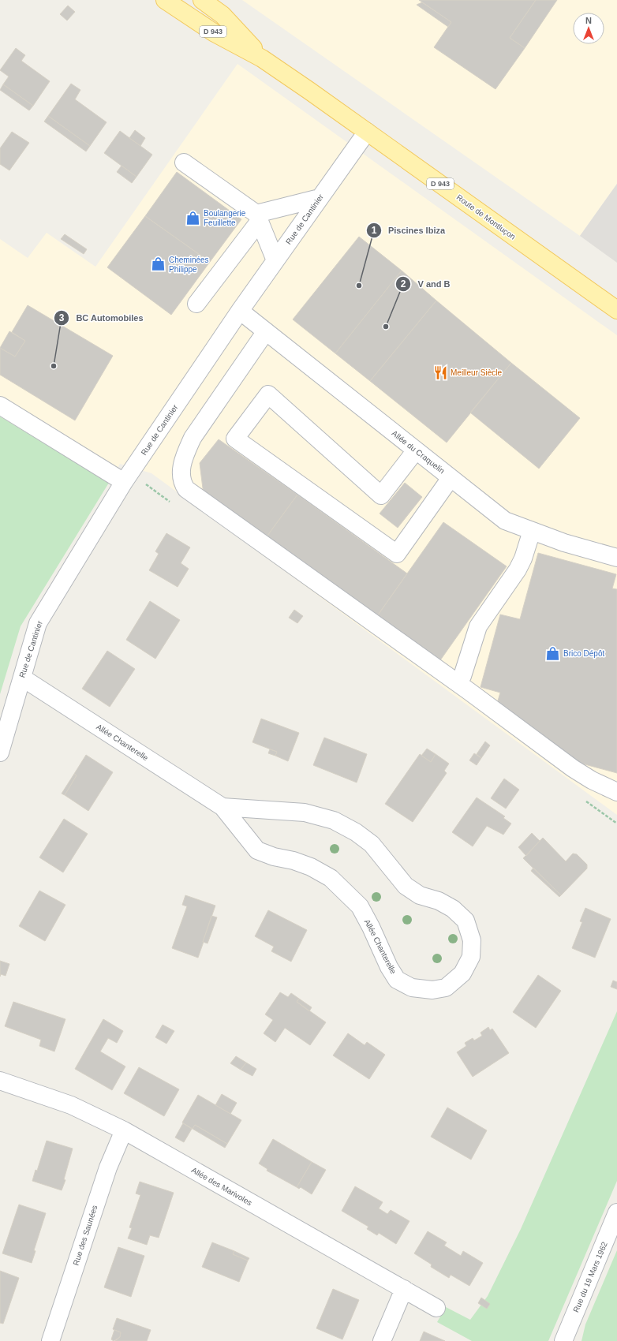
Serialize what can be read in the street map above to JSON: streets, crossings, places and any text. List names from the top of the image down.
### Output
{
  "streets": {
    "main road": ["D 943", "Route de Montluçon"],
    "street": [
      "Rue de Cantinier",
      "Allée du Craquelin",
      "Allée Chanterelle",
      "Allée des Marivoles",
      "Rue des Saunées",
      "Rue du 19 Mars 1962"
    ]
  },
  "crossings": [
    ["Route de Montluçon", "Rue de Cantinier"],
    ["Rue de Cantinier", "Allée du Craquelin"],
    ["Rue de Cantinier", "Allée Chanterelle"],
    ["Allée des Marivoles", "Rue des Saunées"]
  ],
  "places": {
    "shop": ["Boulangerie Feuillette", "Cheminées Philippe", "Brico Dépôt"],
    "other": ["Piscines Ibiza", "V and B", "BC Automobiles"],
    "restaurant": ["Meilleur Siècle"]
  },
  "north": "top"
}
